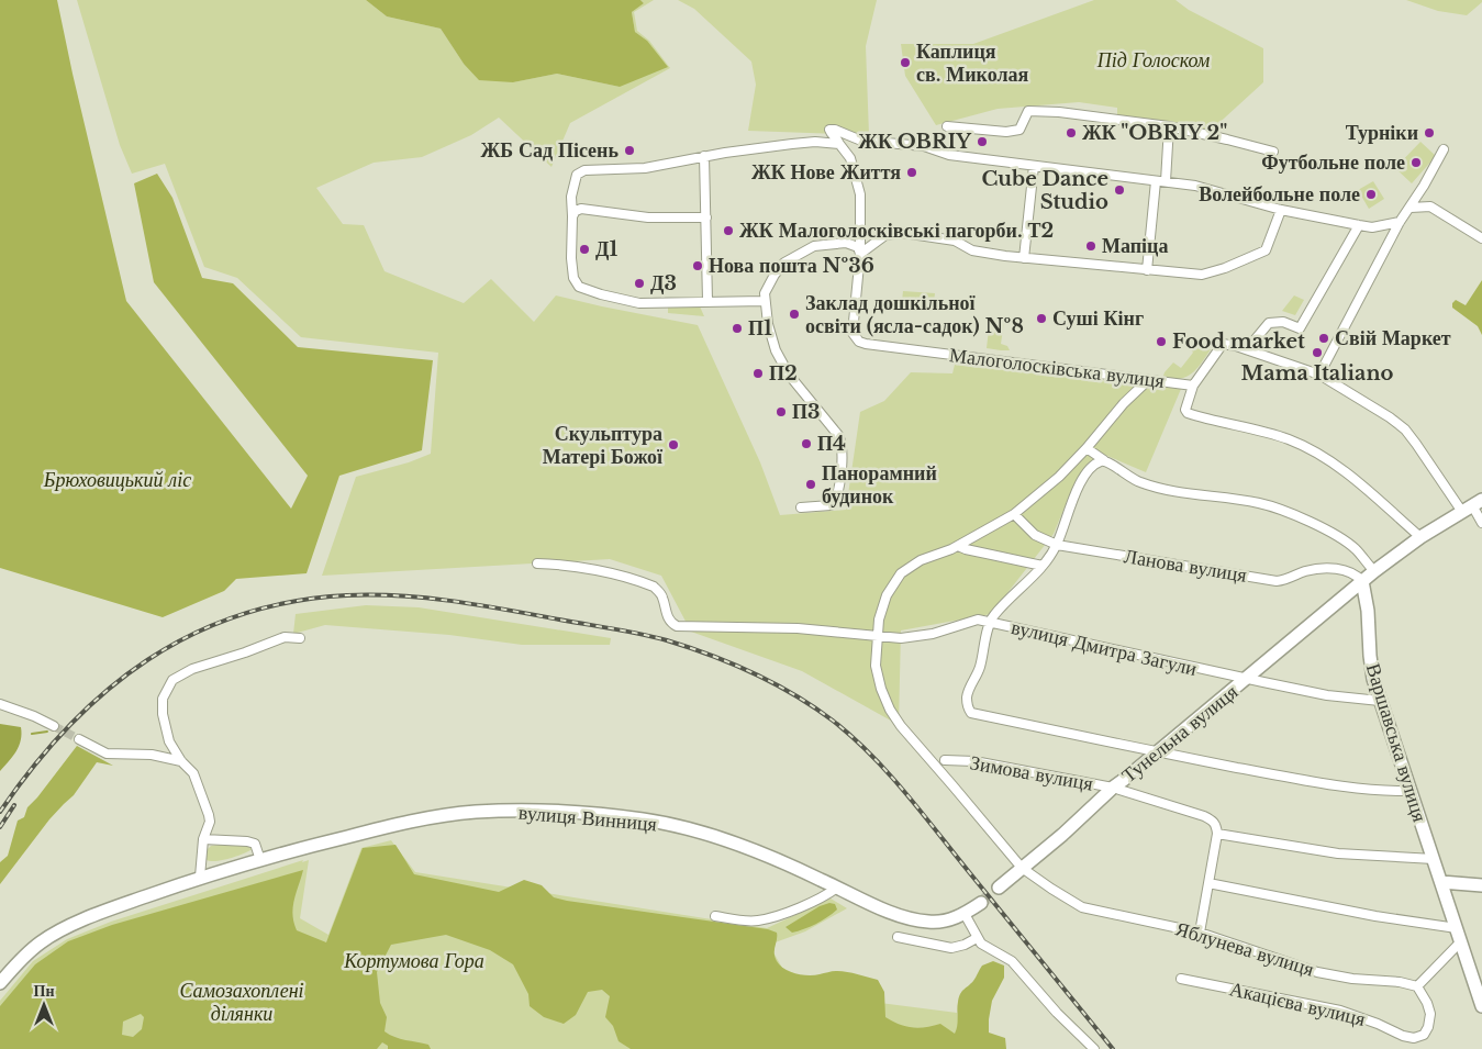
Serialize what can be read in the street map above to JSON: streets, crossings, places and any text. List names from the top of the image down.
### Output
{
  "streets": {
    "main road": ["Тунельна вулиця", "Варшавська вулиця", "вулиця Винниця"],
    "street": [
      "Малоголосківська вулиця",
      "Ланова вулиця",
      "вулиця Дмитра Загули",
      "Зимова вулиця",
      "Яблунева вулиця",
      "Акацієва вулиця"
    ]
  },
  "crossings": [
    ["Малоголосківська вулиця", "Яблунева вулиця"],
    ["Ланова вулиця", "Тунельна вулиця"],
    ["Ланова вулиця", "Варшавська вулиця"],
    ["Ланова вулиця", "Яблунева вулиця"],
    ["вулиця Дмитра Загули", "Тунельна вулиця"],
    ["вулиця Дмитра Загули", "Варшавська вулиця"],
    ["Тунельна вулиця", "Варшавська вулиця"],
    ["Тунельна вулиця", "Зимова вулиця"],
    ["Тунельна вулиця", "Яблунева вулиця"],
    ["Яблунева вулиця", "Акацієва вулиця"]
  ],
  "parks": [
    "Під Голоском",
    "Брюховицький ліс",
    "Кортумова Гора",
    "Самозахоплені ділянки"
  ],
  "places": [
    "Каплиця св. Миколая",
    "ЖК \"OBRIY 2\"",
    "Турніки",
    "ЖК OBRIY",
    "ЖБ Сад Пісень",
    "Футбольне поле",
    "ЖК Нове Життя",
    "Cube Dance Studio",
    "Волейбольне поле",
    "ЖК Малоголосківські пагорби. Т2",
    "Мапіца",
    "Д1",
    "Нова пошта №36",
    "Д3",
    "Заклад дошкільної освіти (ясла-садок) №8",
    "Суші Кінг",
    "П1",
    "Свій Маркет",
    "Food market",
    "Mama Italiano",
    "П2",
    "П3",
    "П4",
    "Скульптура Матері Божої",
    "Панорамний будинок"
  ],
  "north": "top"
}
